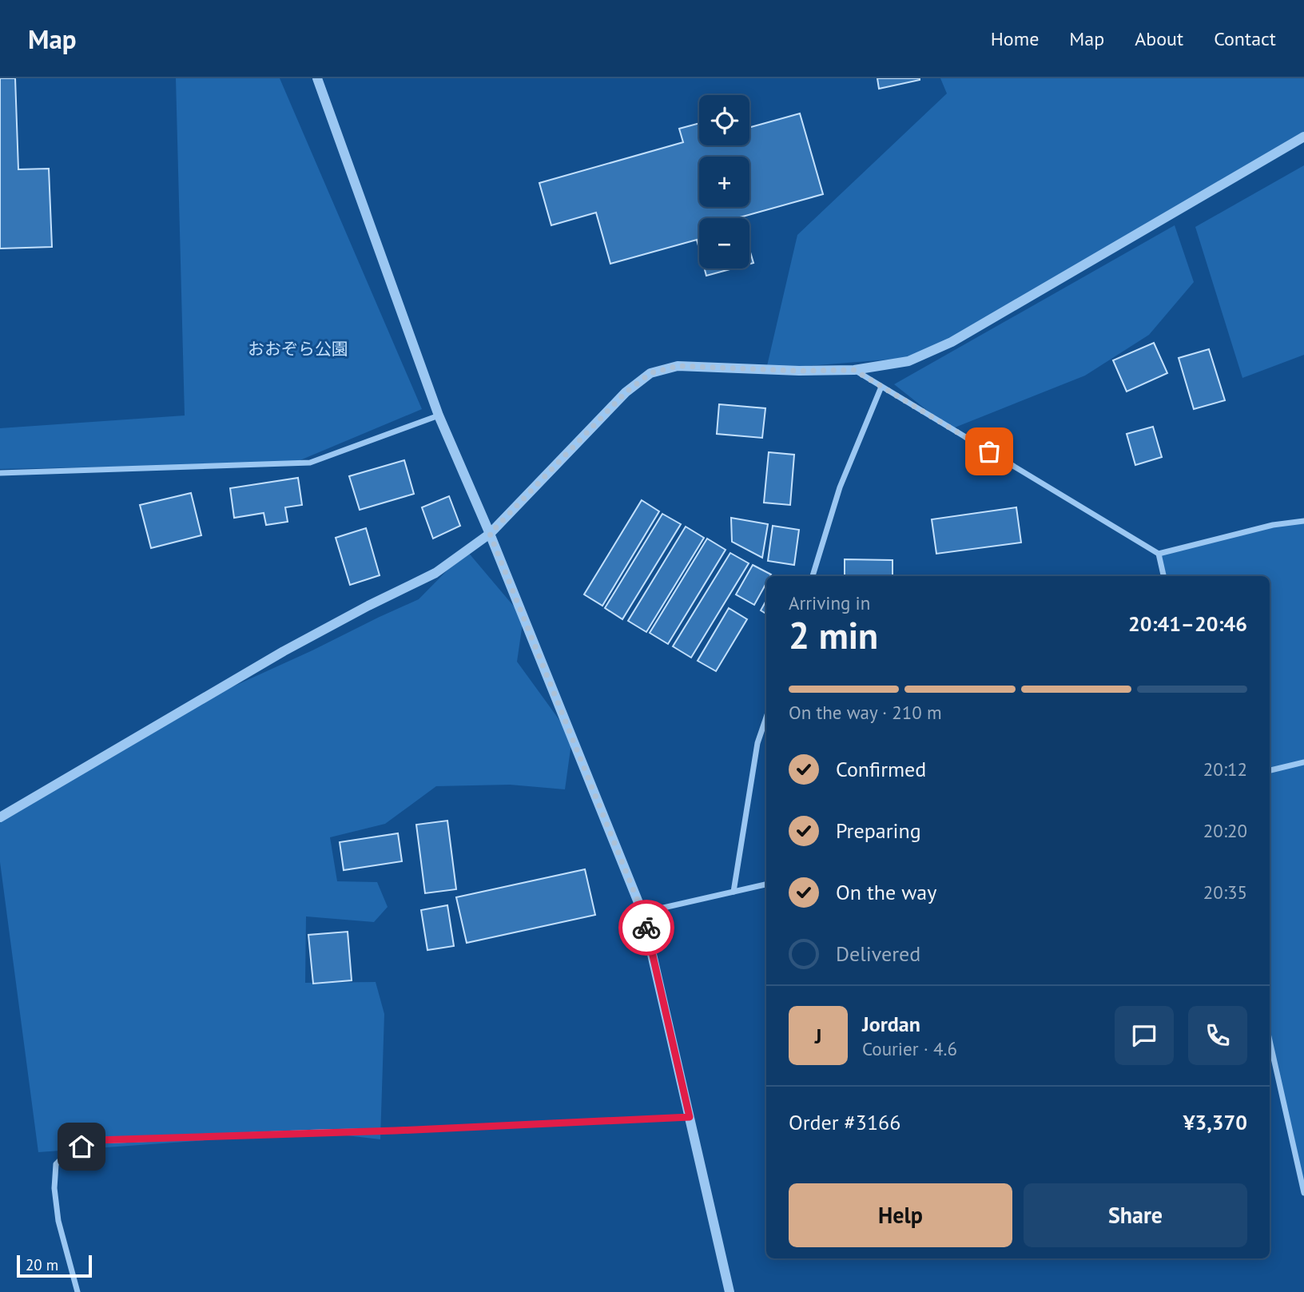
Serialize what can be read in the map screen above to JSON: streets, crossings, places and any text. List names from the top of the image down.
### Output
{
  "parks": ["おおぞら公園"],
  "scale_bar": "20 m",
  "page": {
    "header": "Map",
    "nav": [
      "Home",
      "Map",
      "About",
      "Contact"
    ],
    "map_buttons": ["+", "−"],
    "heading": ["2 min", "Arriving in", "20:41–20:46"],
    "panel": [
      "Jordan",
      "Courier · 4.6",
      "Order #3166",
      "¥3,370"
    ],
    "bar": "On the way · 210 m",
    "list": [
      ["Confirmed", "20:12"],
      ["Preparing", "20:20"],
      ["On the way", "20:35"],
      "Delivered"
    ],
    "round": "J",
    "buttons": ["Help", "Share"],
    "scale": "20 m"
  }
}
